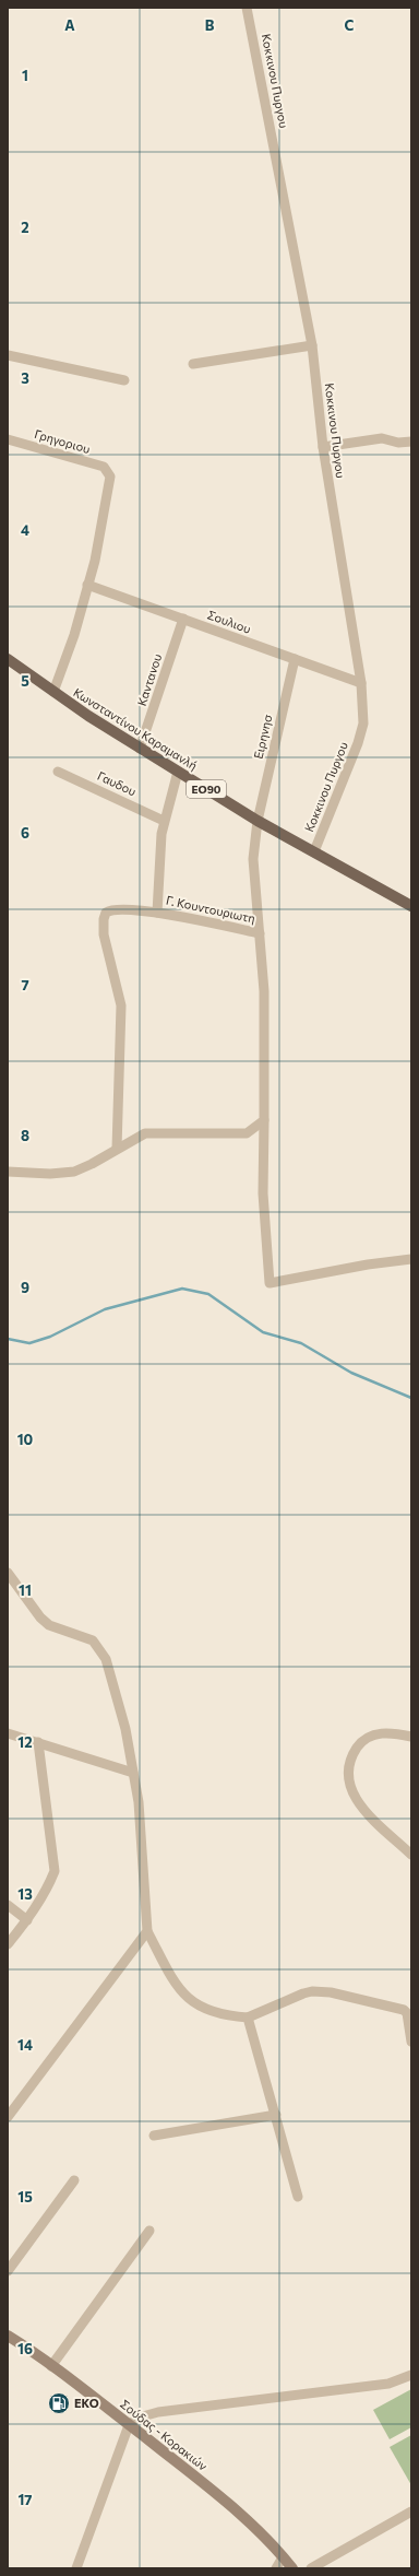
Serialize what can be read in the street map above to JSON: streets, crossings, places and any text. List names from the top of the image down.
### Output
{
  "streets": {
    "main road": ["Κωνσταντίνου Καραμανλή", "ΕΟ90", "Σούδας - Κορακιών"],
    "street": [
      "Κοκκινου Πυργου",
      "Γρηγοριου",
      "Σουλιου",
      "Καντανου",
      "Ειρηνησ",
      "Γαυδου",
      "Γ. Κουντουριωτη"
    ]
  },
  "crossings": [
    ["Κοκκινου Πυργου", "Σουλιου"],
    ["Κοκκινου Πυργου", "Κωνσταντίνου Καραμανλή"],
    ["Γρηγοριου", "Σουλιου"],
    ["Σουλιου", "Καντανου"],
    ["Σουλιου", "Ειρηνησ"],
    ["Καντανου", "Κωνσταντίνου Καραμανλή"],
    ["Κωνσταντίνου Καραμανλή", "Ειρηνησ"],
    ["Ειρηνησ", "Γ. Κουντουριωτη"]
  ],
  "places": {
    "fuel station": ["EKO"]
  },
  "grid": {
    "columns": ["A", "B", "C"],
    "rows": [
      "1",
      "2",
      "3",
      "4",
      "5",
      "6",
      "7",
      "8",
      "9",
      "10",
      "11",
      "12",
      "13",
      "14",
      "15",
      "16",
      "17"
    ]
  }
}
